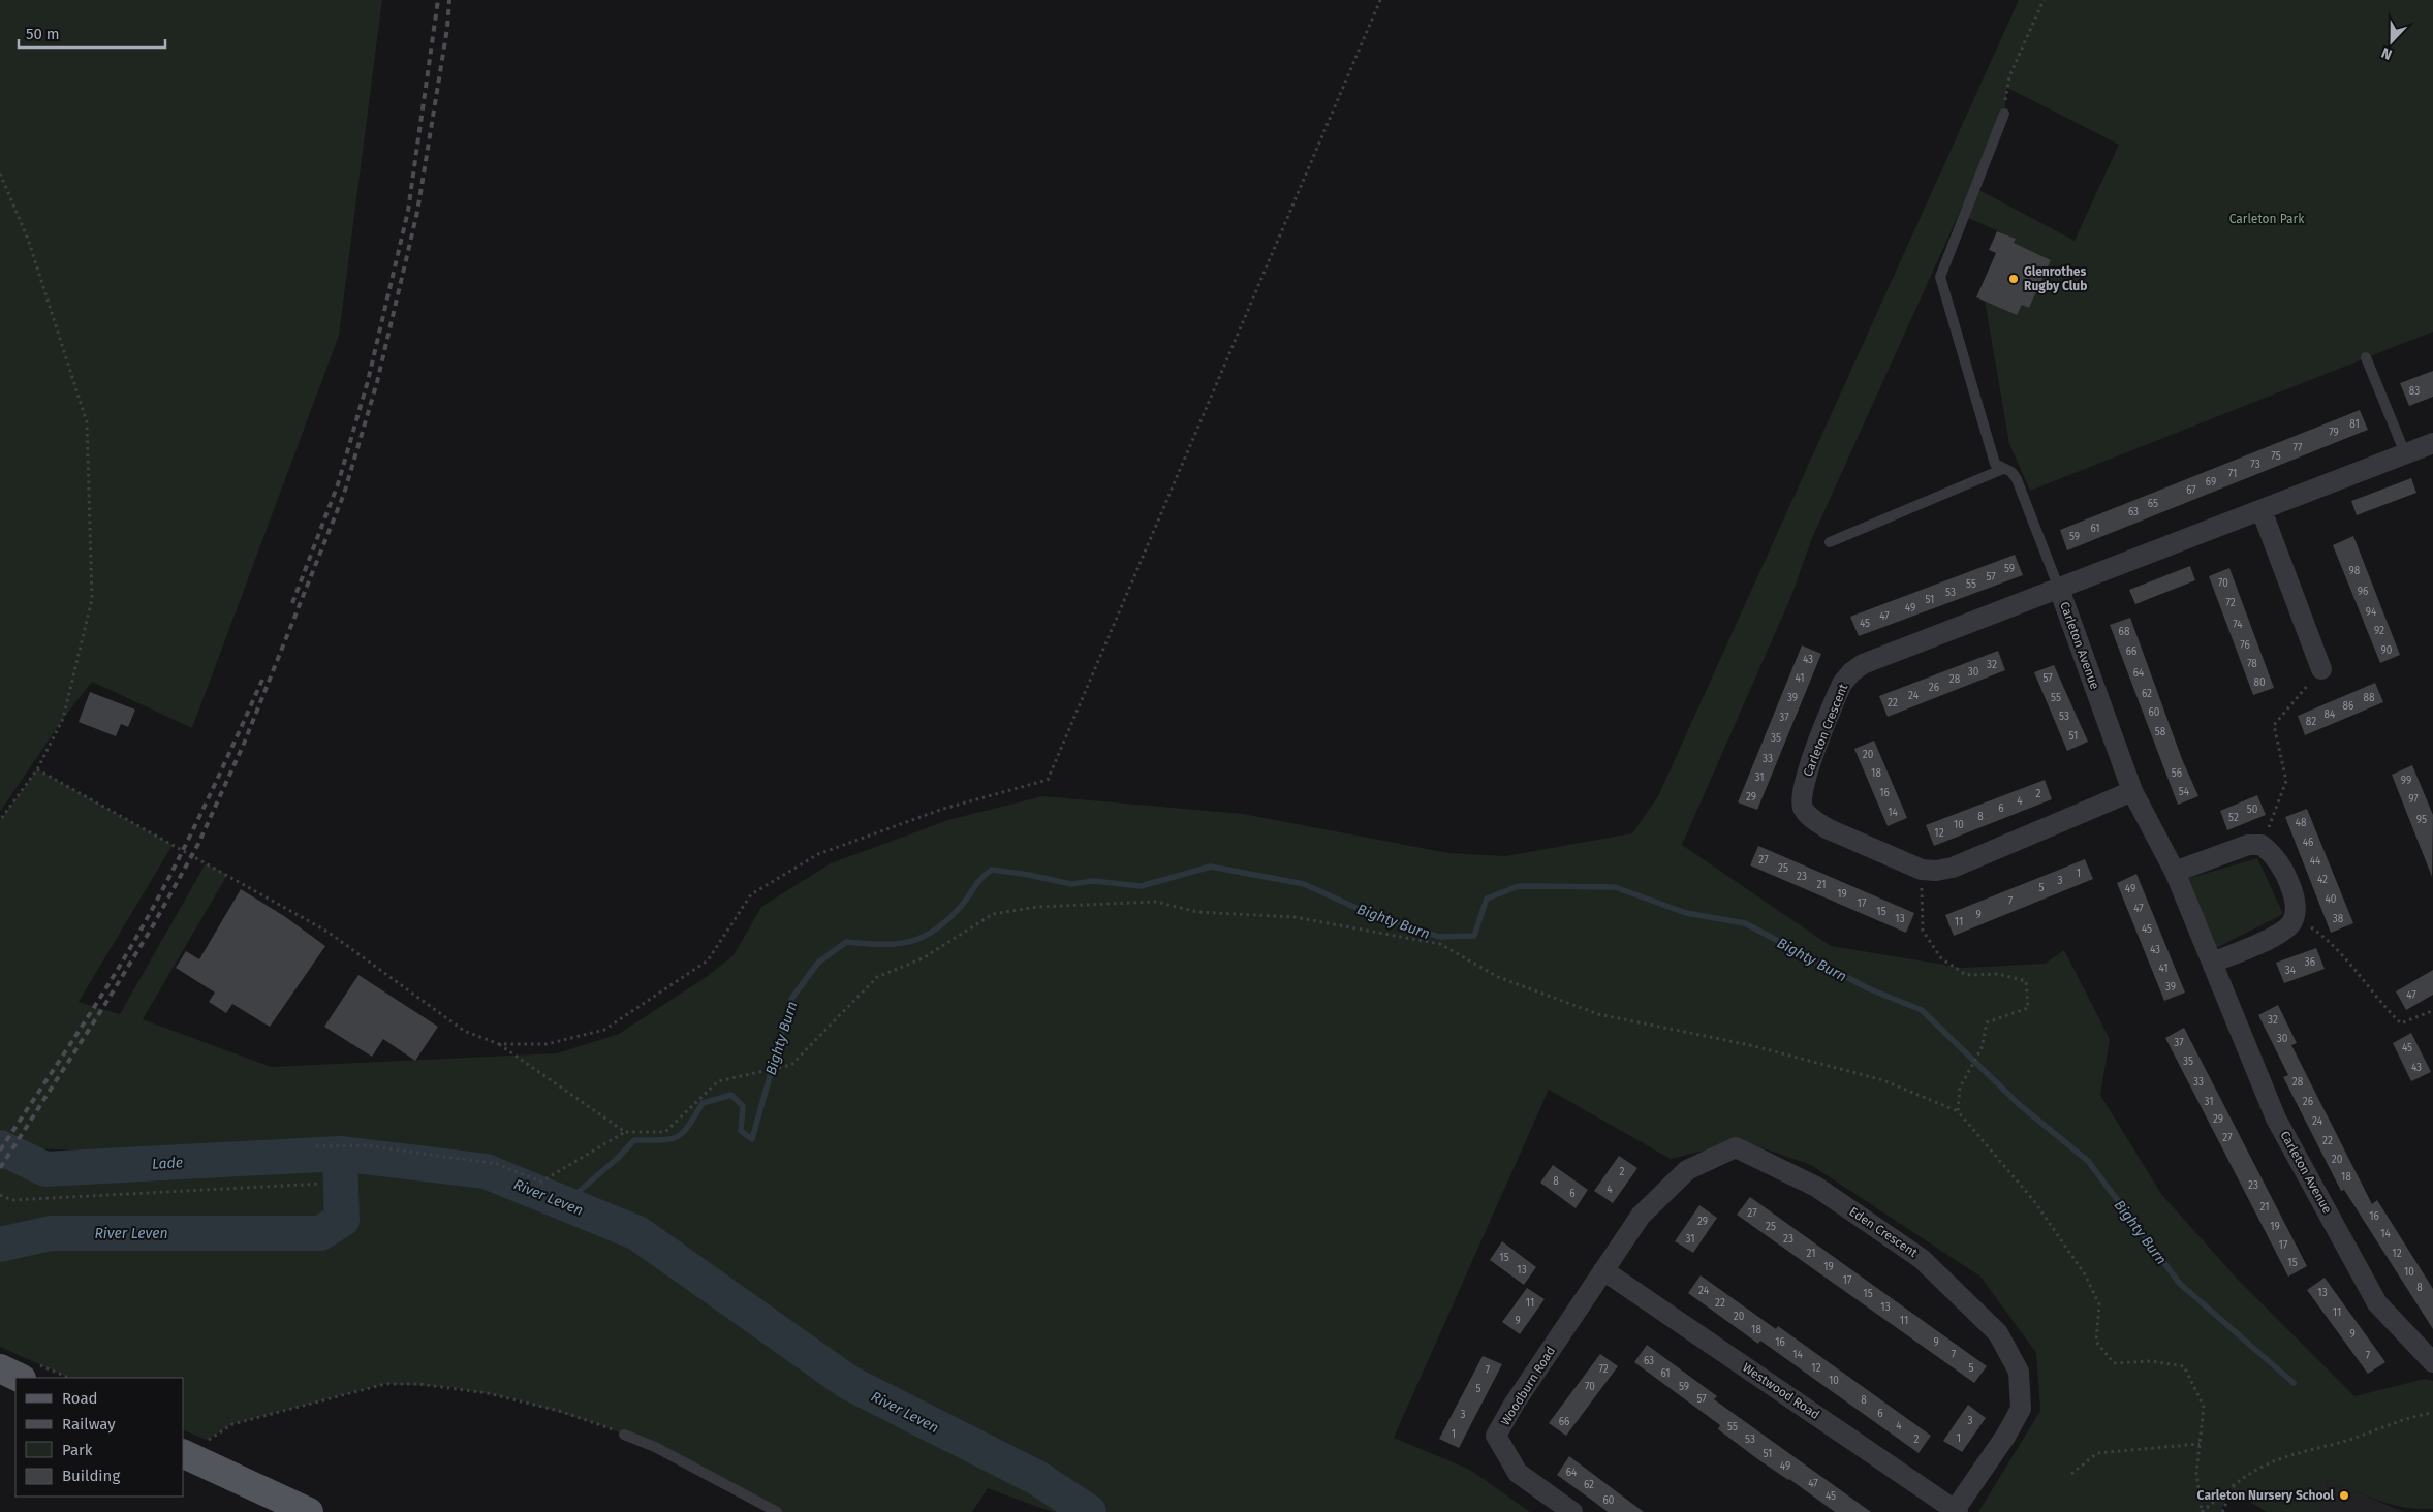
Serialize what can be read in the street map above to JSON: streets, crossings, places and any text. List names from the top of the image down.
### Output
{
  "streets": {
    "street": [
      "Carleton Avenue",
      "Carleton Crescent",
      "Eden Crescent",
      "Woodburn Road",
      "Westwood Road"
    ]
  },
  "crossings": [
    ["Carleton Avenue", "Carleton Crescent"],
    ["Eden Crescent", "Woodburn Road"],
    ["Eden Crescent", "Westwood Road"],
    ["Woodburn Road", "Westwood Road"]
  ],
  "water": ["Bighty Burn", "Lade", "River Leven"],
  "parks": ["Carleton Park"],
  "places": ["Glenrothes Rugby Club", "Carleton Nursery School"],
  "house_numbers": [
    "83",
    "81",
    "79",
    "77",
    "75",
    "73",
    "71",
    "69",
    "67",
    "65",
    "63",
    "61",
    "59",
    "59",
    "98",
    "57",
    "70",
    "55",
    "96",
    "53",
    "51",
    "72",
    "49",
    "94",
    "47",
    "45",
    "74",
    "92",
    "68",
    "76",
    "90",
    "66",
    "43",
    "78",
    "32",
    "30",
    "64",
    "41",
    "57",
    "28",
    "80",
    "26",
    "62",
    "24",
    "39",
    "55",
    "88",
    "22",
    "86",
    "60",
    "84",
    "53",
    "37",
    "82",
    "58",
    "51",
    "35",
    "20",
    "33",
    "18",
    "56",
    "31",
    "99",
    "54",
    "16",
    "2",
    "29",
    "97",
    "4",
    "6",
    "50",
    "14",
    "8",
    "52",
    "95",
    "48",
    "10",
    "12",
    "46",
    "27",
    "44",
    "25",
    "1",
    "23",
    "42",
    "3",
    "21",
    "5",
    "49",
    "19",
    "40",
    "7",
    "17",
    "47",
    "15",
    "9",
    "13",
    "38",
    "11",
    "45",
    "43",
    "36",
    "41",
    "34",
    "39",
    "47",
    "32",
    "30",
    "37",
    "45",
    "35",
    "43",
    "33",
    "28",
    "31",
    "26",
    "29",
    "24",
    "27",
    "22",
    "20",
    "2",
    "18",
    "8",
    "23",
    "4",
    "6",
    "21",
    "27",
    "16",
    "29",
    "25",
    "19",
    "14",
    "31",
    "23",
    "17",
    "21",
    "12",
    "15",
    "15",
    "19",
    "13",
    "10",
    "17",
    "8",
    "24",
    "13",
    "15",
    "11",
    "22",
    "13",
    "11",
    "20",
    "9",
    "11",
    "18",
    "9",
    "16",
    "9",
    "14",
    "7",
    "7",
    "63",
    "12",
    "5",
    "72",
    "7",
    "61",
    "10",
    "70",
    "59",
    "5",
    "57",
    "8",
    "6",
    "3",
    "3",
    "66",
    "4",
    "55",
    "1",
    "1",
    "53",
    "2",
    "51",
    "49",
    "64",
    "47",
    "62",
    "45",
    "60"
  ],
  "legend": [
    "Road",
    "Railway",
    "Park",
    "Building"
  ],
  "scale_bar": "50 m",
  "north": "bottom"
}
